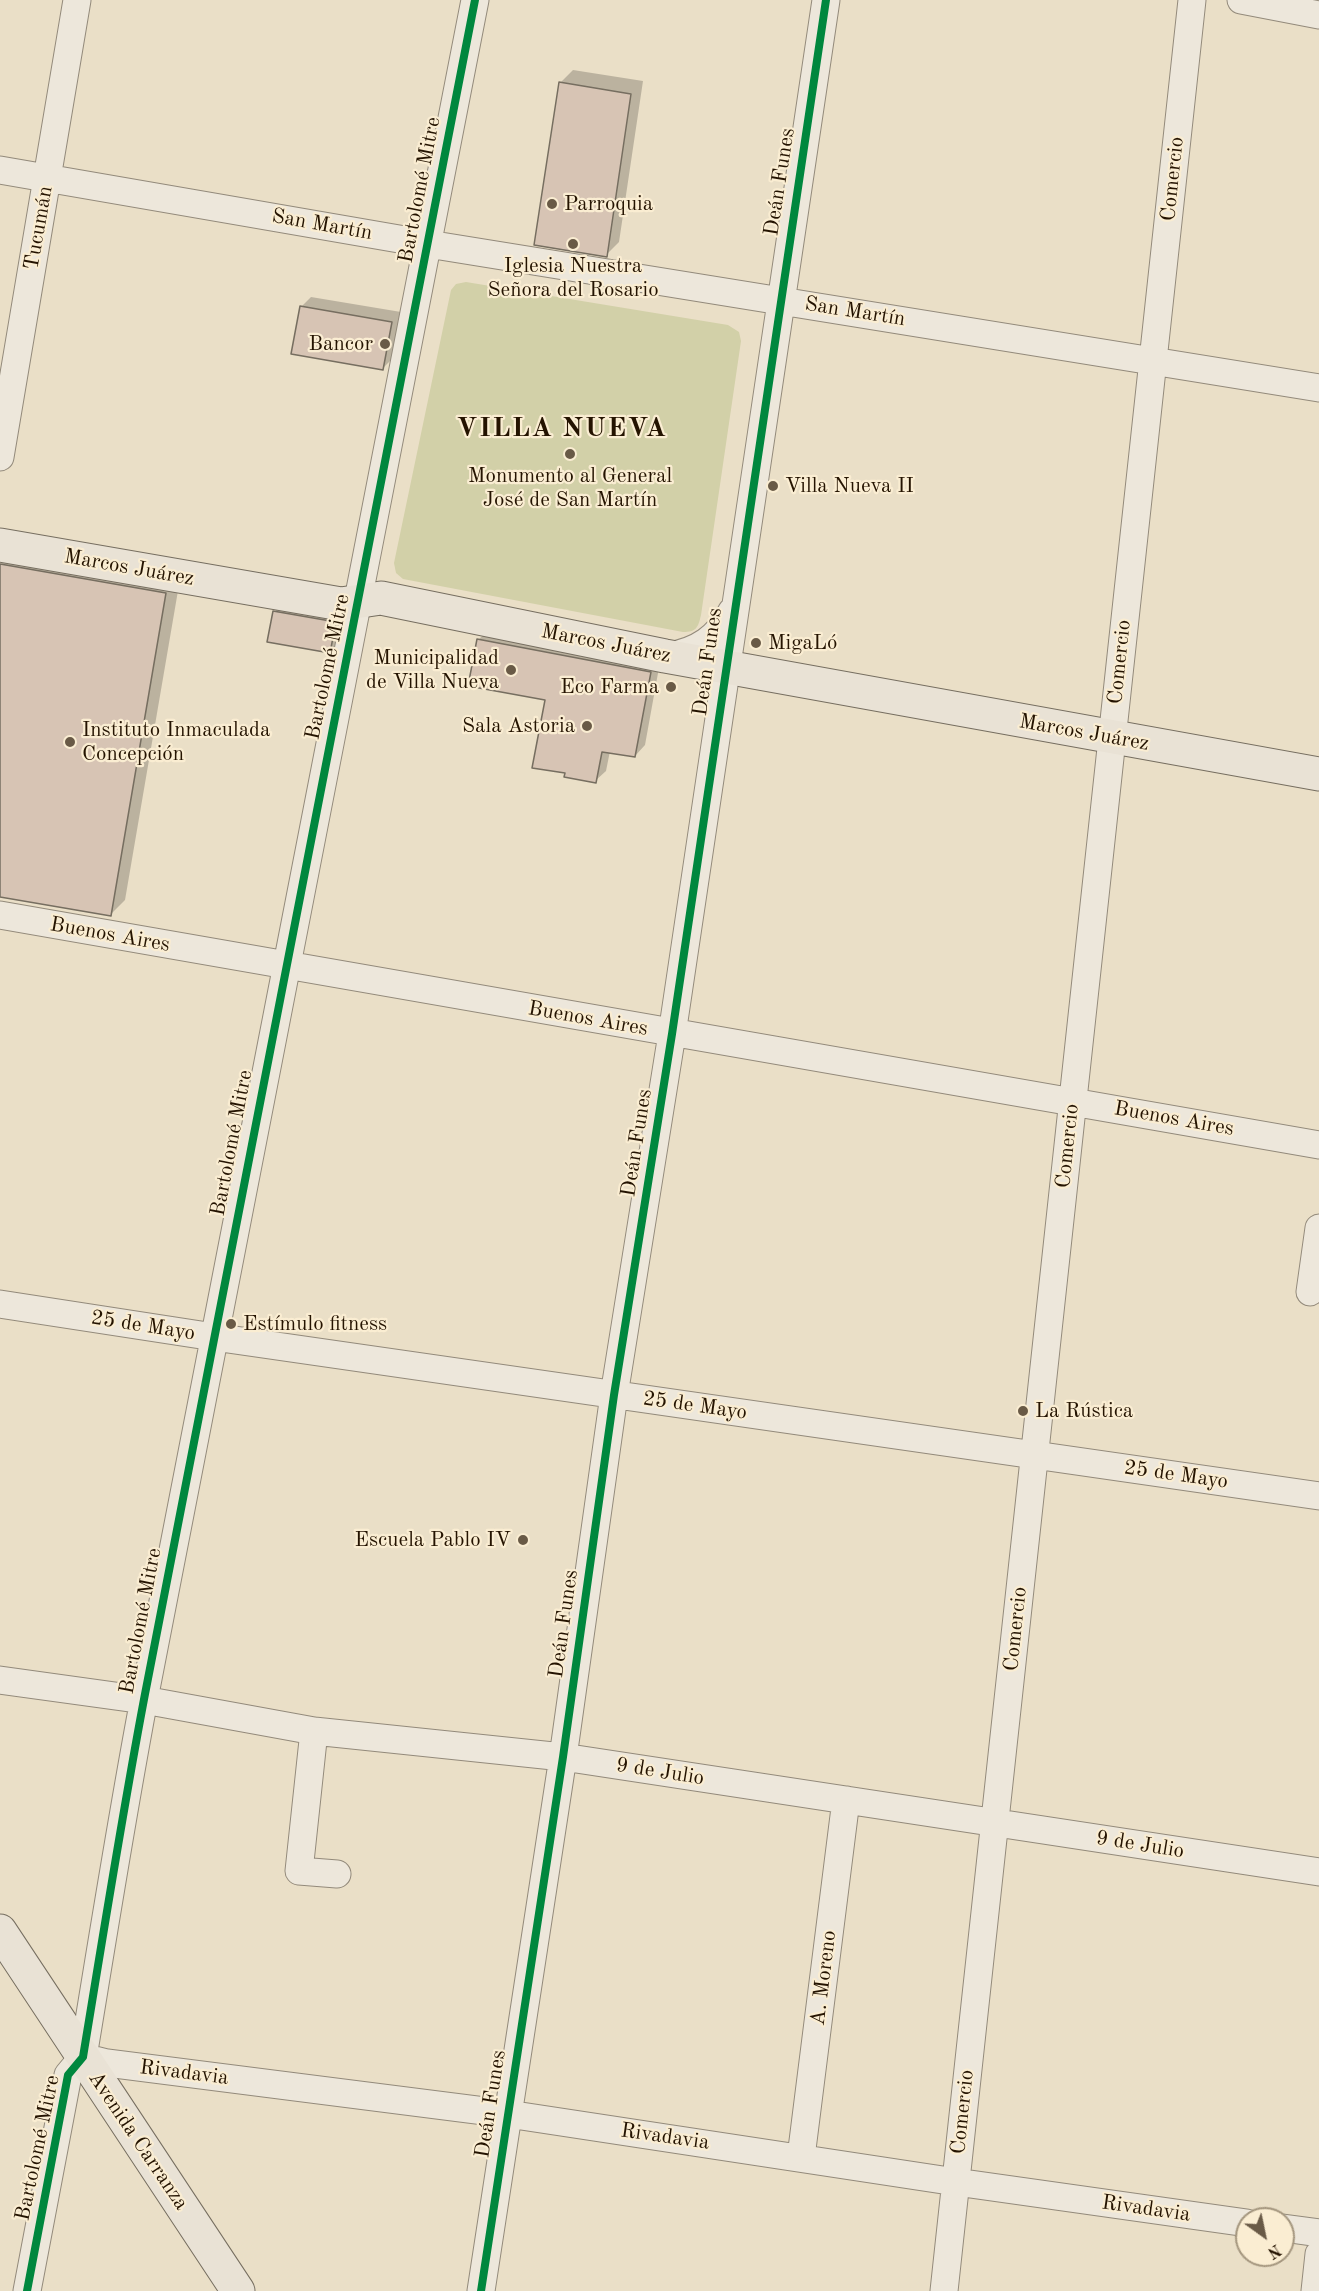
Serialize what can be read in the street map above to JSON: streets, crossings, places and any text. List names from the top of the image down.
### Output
{
  "streets": {
    "main road": ["Marcos Juárez", "Avenida Carranza"],
    "street": [
      "Comercio",
      "Deán Funes",
      "Bartolomé Mitre",
      "San Martín",
      "Tucumán",
      "Buenos Aires",
      "25 de Mayo",
      "9 de Julio",
      "A. Moreno",
      "Rivadavia"
    ]
  },
  "crossings": [
    ["Comercio", "San Martín"],
    ["Comercio", "Marcos Juárez"],
    ["Comercio", "Buenos Aires"],
    ["Comercio", "25 de Mayo"],
    ["Comercio", "9 de Julio"],
    ["Comercio", "Rivadavia"],
    ["Deán Funes", "San Martín"],
    ["Deán Funes", "Marcos Juárez"],
    ["Deán Funes", "Buenos Aires"],
    ["Deán Funes", "25 de Mayo"],
    ["Deán Funes", "9 de Julio"],
    ["Deán Funes", "Rivadavia"],
    ["Bartolomé Mitre", "San Martín"],
    ["Bartolomé Mitre", "Marcos Juárez"],
    ["Bartolomé Mitre", "Buenos Aires"],
    ["Bartolomé Mitre", "25 de Mayo"],
    ["Bartolomé Mitre", "9 de Julio"],
    ["Bartolomé Mitre", "Rivadavia"],
    ["Bartolomé Mitre", "Avenida Carranza"],
    ["San Martín", "Tucumán"],
    ["9 de Julio", "A. Moreno"],
    ["A. Moreno", "Rivadavia"],
    ["Rivadavia", "Avenida Carranza"]
  ],
  "districts": ["VILLA NUEVA"],
  "places": [
    "Parroquia",
    "Iglesia Nuestra Señora del Rosario",
    "Bancor",
    "Monumento al General José de San Martín",
    "Villa Nueva II",
    "MigaLó",
    "Municipalidad de Villa Nueva",
    "Eco Farma",
    "Sala Astoria",
    "Instituto Inmaculada Concepción",
    "Estímulo fitness",
    "La Rústica",
    "Escuela Pablo IV"
  ],
  "north": "bottom right"
}
